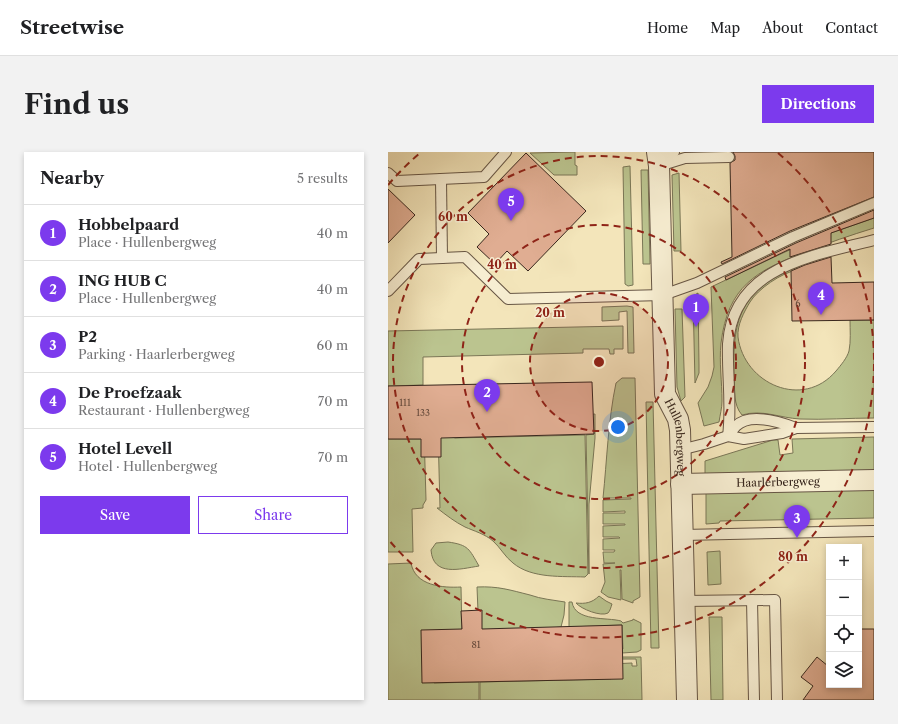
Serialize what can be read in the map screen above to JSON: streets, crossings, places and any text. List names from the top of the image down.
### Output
{
  "streets": {
    "street": ["Hullenbergweg", "Haarlerbergweg"]
  },
  "crossings": [
    ["Hullenbergweg", "Haarlerbergweg"]
  ],
  "house_numbers": [
    "6",
    "111",
    "133",
    "81"
  ],
  "page": {
    "header": "Streetwise",
    "nav": [
      "Home",
      "Map",
      "About",
      "Contact"
    ],
    "buttons": [
      "Directions",
      ["Save", "Share"]
    ],
    "title": "Find us",
    "heading": ["Nearby", "5 results"],
    "pins": [
      "5",
      "4",
      "1",
      "2",
      "3"
    ],
    "list": [
      {
        "mark": "1",
        "name": "Hobbelpaard",
        "note": "Place · Hullenbergweg",
        "value": "40 m"
      },
      {
        "mark": "2",
        "name": "ING HUB C",
        "note": "Place · Hullenbergweg",
        "value": "40 m"
      },
      {
        "mark": "3",
        "name": "P2",
        "note": "Parking · Haarlerbergweg",
        "value": "60 m"
      },
      {
        "mark": "4",
        "name": "De Proefzaak",
        "note": "Restaurant · Hullenbergweg",
        "value": "70 m"
      },
      {
        "mark": "5",
        "name": "Hotel Levell",
        "note": "Hotel · Hullenbergweg",
        "value": "70 m"
      }
    ],
    "map_buttons": ["+", "−"]
  },
  "rings": [
    "60 m",
    "40 m",
    "20 m",
    "80 m"
  ]
}
